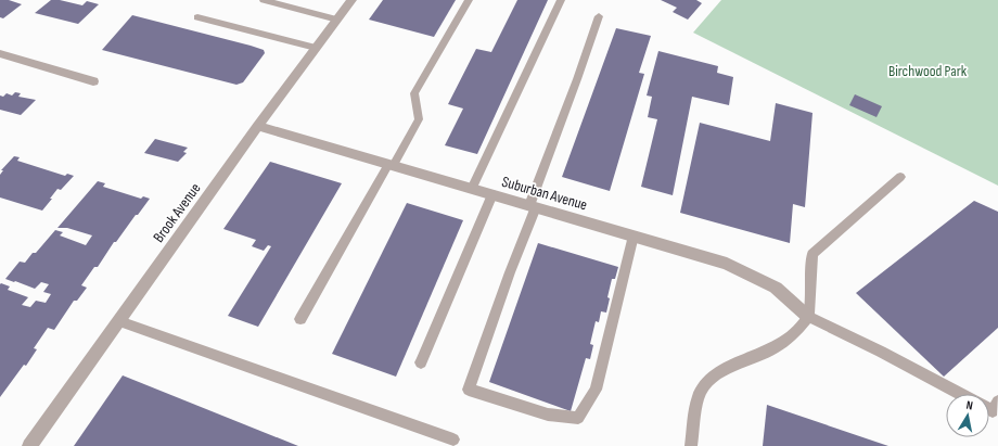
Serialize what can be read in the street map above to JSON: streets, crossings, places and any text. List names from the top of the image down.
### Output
{
  "streets": {
    "street": ["Suburban Avenue", "Brook Avenue"]
  },
  "crossings": [
    ["Suburban Avenue", "Brook Avenue"]
  ],
  "parks": ["Birchwood Park"],
  "north": "top"
}
